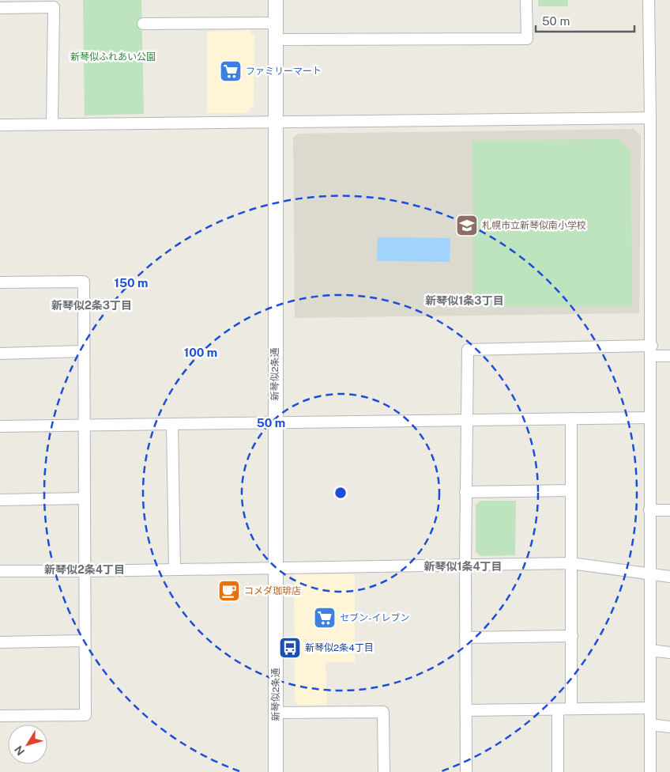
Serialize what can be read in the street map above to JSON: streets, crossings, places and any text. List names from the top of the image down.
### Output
{
  "streets": {
    "street": ["新琴似2条通"]
  },
  "districts": [
    "新琴似1条3丁目",
    "新琴似2条3丁目",
    "新琴似1条4丁目",
    "新琴似2条4丁目"
  ],
  "parks": ["新琴似ふれあい公園"],
  "places": {
    "supermarket": ["ファミリーマート", "セブン-イレブン"],
    "school or university": ["札幌市立新琴似南小学校"],
    "cafe": ["コメダ珈琲店"],
    "bus stop": ["新琴似2条4丁目"]
  },
  "scale_bar": "50 m",
  "north": "bottom left",
  "rings": ["150 m", "100 m", "50 m"]
}
